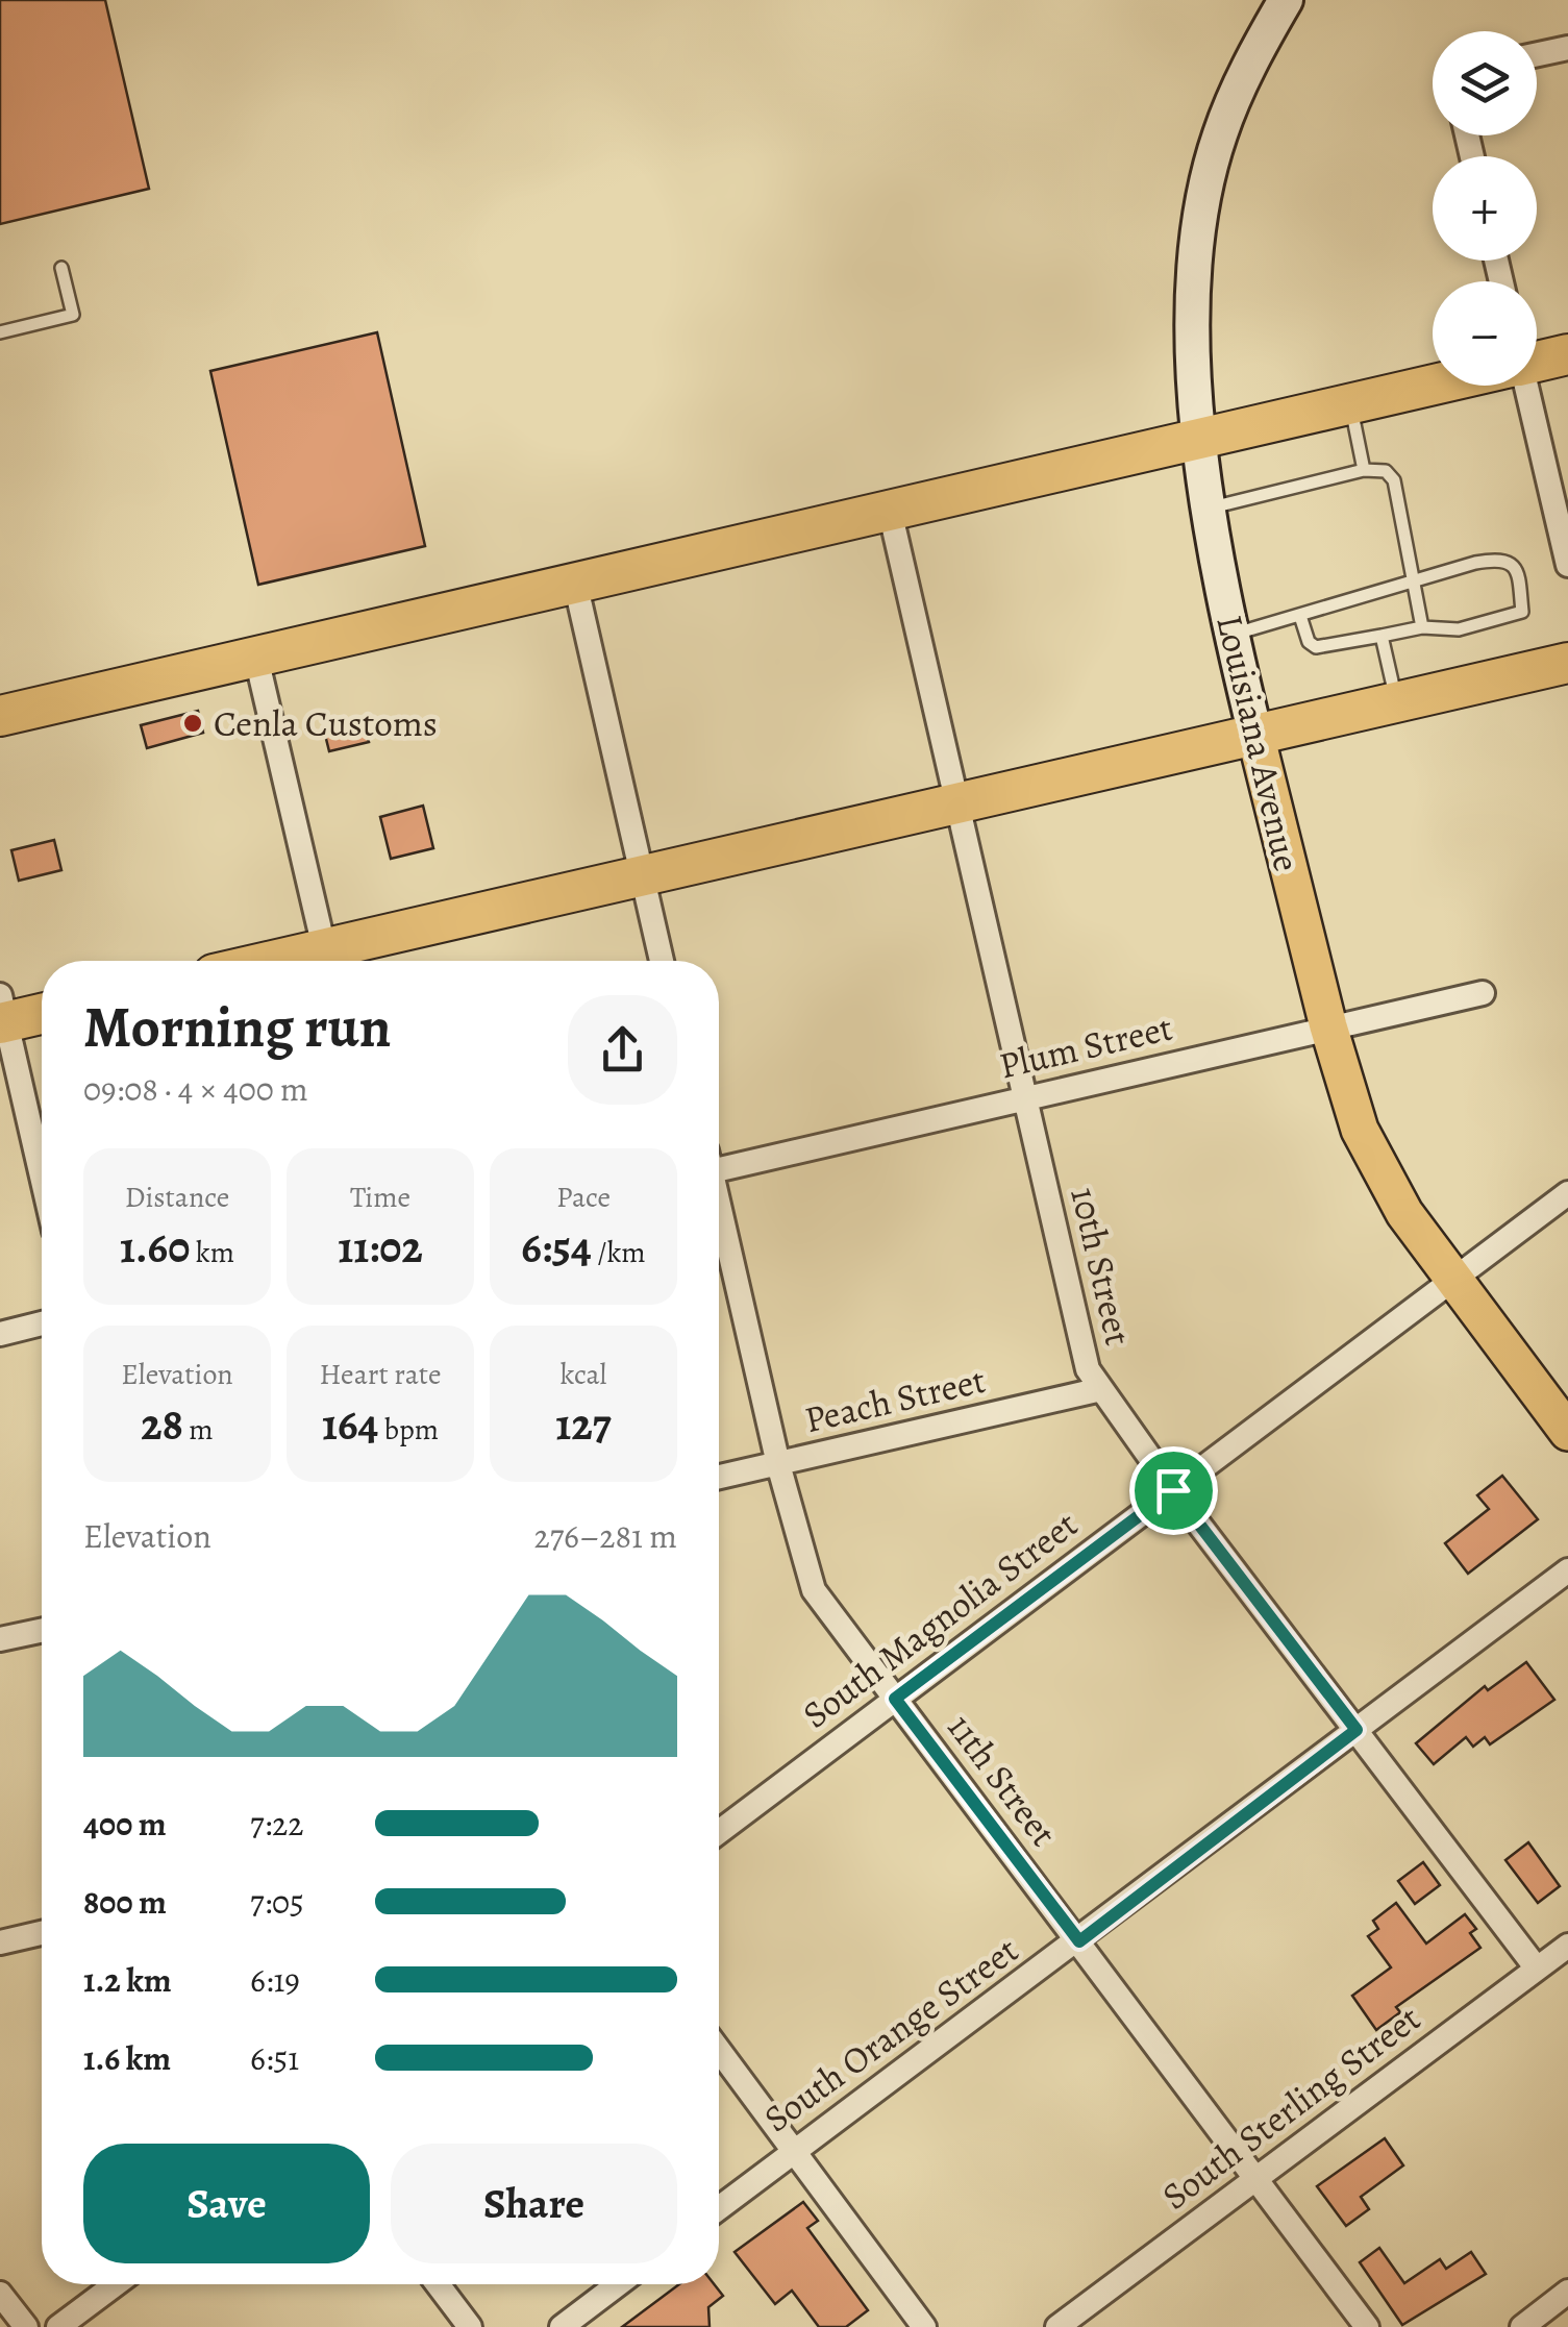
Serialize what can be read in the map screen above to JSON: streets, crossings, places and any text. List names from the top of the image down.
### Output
{
  "streets": {
    "main road": ["Louisiana Avenue"],
    "street": [
      "Plum Street",
      "10th Street",
      "Peach Street",
      "South Magnolia Street",
      "11th Street",
      "South Orange Street",
      "South Sterling Street"
    ]
  },
  "crossings": [
    ["Louisiana Avenue", "Plum Street"],
    ["Louisiana Avenue", "South Magnolia Street"],
    ["Plum Street", "10th Street"],
    ["10th Street", "Peach Street"],
    ["10th Street", "South Magnolia Street"],
    ["10th Street", "South Orange Street"],
    ["10th Street", "South Sterling Street"],
    ["Peach Street", "11th Street"],
    ["South Magnolia Street", "11th Street"],
    ["11th Street", "South Orange Street"],
    ["11th Street", "South Sterling Street"]
  ],
  "places": ["Cenla Customs"],
  "page": {
    "map_buttons": ["+", "−"],
    "heading": ["Morning run", "09:08 · 4 × 400 m"],
    "stats": [
      ["Distance", "1.60 km"],
      ["Time", "11:02"],
      ["Pace", "6:54 /km"],
      ["Elevation", "28 m"],
      ["Heart rate", "164 bpm"],
      ["kcal", "127"]
    ],
    "chart": ["Elevation", "276–281 m"],
    "list": [
      {
        "name": "400 m",
        "note": "7:22"
      },
      {
        "name": "800 m",
        "note": "7:05"
      },
      {
        "name": "1.2 km",
        "note": "6:19"
      },
      {
        "name": "1.6 km",
        "note": "6:51"
      }
    ],
    "buttons": ["Save", "Share"]
  }
}
